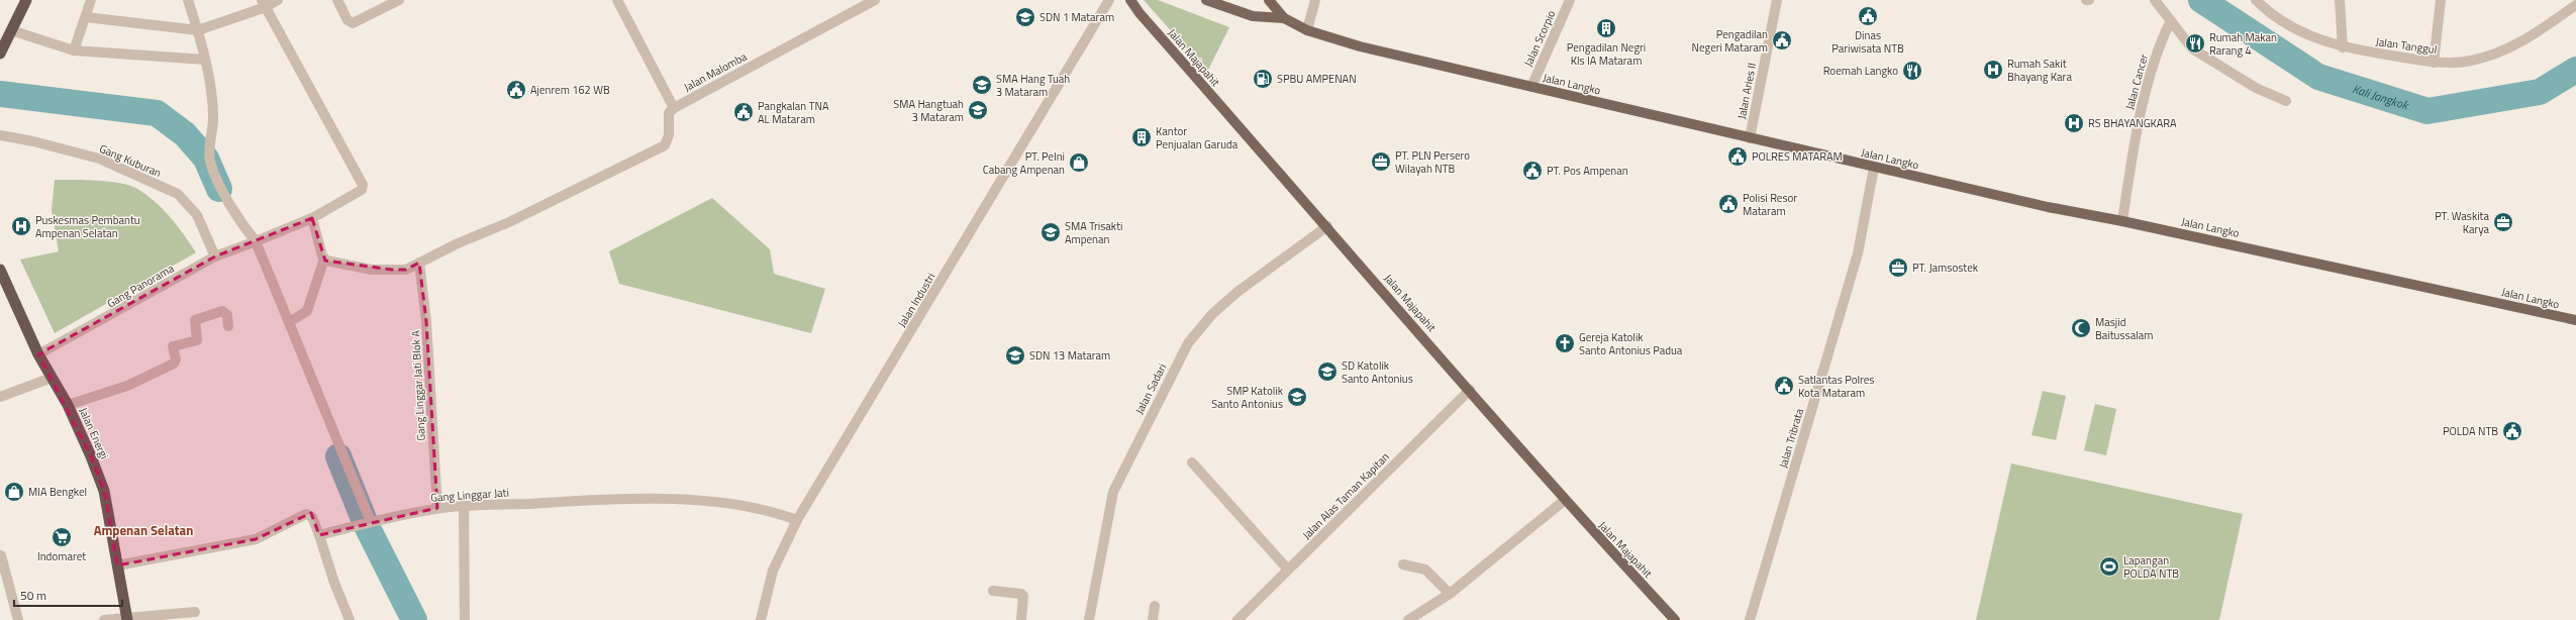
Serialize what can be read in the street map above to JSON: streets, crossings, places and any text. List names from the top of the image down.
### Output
{
  "streets": {
    "highway": ["Jalan Energi"],
    "main road": ["Jalan Majapahit", "Jalan Langko"],
    "street": [
      "Jalan Scorpio",
      "Jalan Tanggul",
      "Jalan Malomba",
      "Jalan Cancer",
      "Jalan Aries II",
      "Gang Kuburan",
      "Gang Panorama",
      "Jalan Industri",
      "Gang Linggar Jati Blok A",
      "Jalan Sadari",
      "Jalan Tribrata",
      "Gang Linggar Jati",
      "Jalan Alas Taman Kapitan"
    ]
  },
  "crossings": [
    ["Jalan Scorpio", "Jalan Langko"],
    ["Jalan Majapahit", "Jalan Sadari"],
    ["Jalan Majapahit", "Jalan Alas Taman Kapitan"],
    ["Jalan Cancer", "Jalan Langko"],
    ["Jalan Langko", "Jalan Aries II"],
    ["Jalan Langko", "Jalan Tribrata"],
    ["Gang Kuburan", "Gang Panorama"],
    ["Gang Panorama", "Jalan Energi"],
    ["Jalan Industri", "Gang Linggar Jati"],
    ["Gang Linggar Jati Blok A", "Gang Linggar Jati"]
  ],
  "districts": ["Ampenan Selatan"],
  "water": ["Kali Jangkok"],
  "places": {
    "public building": [
      "Dinas Pariwisata NTB",
      "Pengadilan Negeri Mataram",
      "Ajenrem 162 WB",
      "Pangkalan TNA AL Mataram",
      "POLRES MATARAM",
      "PT. Pos Ampenan",
      "Polisi Resor Mataram",
      "Satlantas Polres Kota Mataram",
      "POLDA NTB"
    ],
    "school or university": [
      "SDN 1 Mataram",
      "SMA Hang Tuah 3 Mataram",
      "SMA Hangtuah 3 Mataram",
      "SMA Trisakti Ampenan",
      "SDN 13 Mataram",
      "SD Katolik Santo Antonius",
      "SMP Katolik Santo Antonius"
    ],
    "building": ["Pengadilan Negri Kls IA Mataram", "Kantor Penjualan Garuda"],
    "restaurant": ["Rumah Makan Rarang 4", "Roemah Langko"],
    "hospital": ["Rumah Sakit Bhayang Kara", "RS BHAYANGKARA", "Puskesmas Pembantu Ampenan Selatan"],
    "fuel station": ["SPBU AMPENAN"],
    "office": ["PT. PLN Persero Wilayah NTB", "PT. Waskita Karya", "PT. Jamsostek"],
    "shop": ["PT. Pelni Cabang Ampenan", "MIA Bengkel"],
    "mosque": ["Masjid Baitussalam"],
    "church": ["Gereja Katolik Santo Antonius Padua"],
    "supermarket": ["Indomaret"],
    "sports": ["Lapangan POLDA NTB"]
  },
  "scale_bar": "50 m"
}
